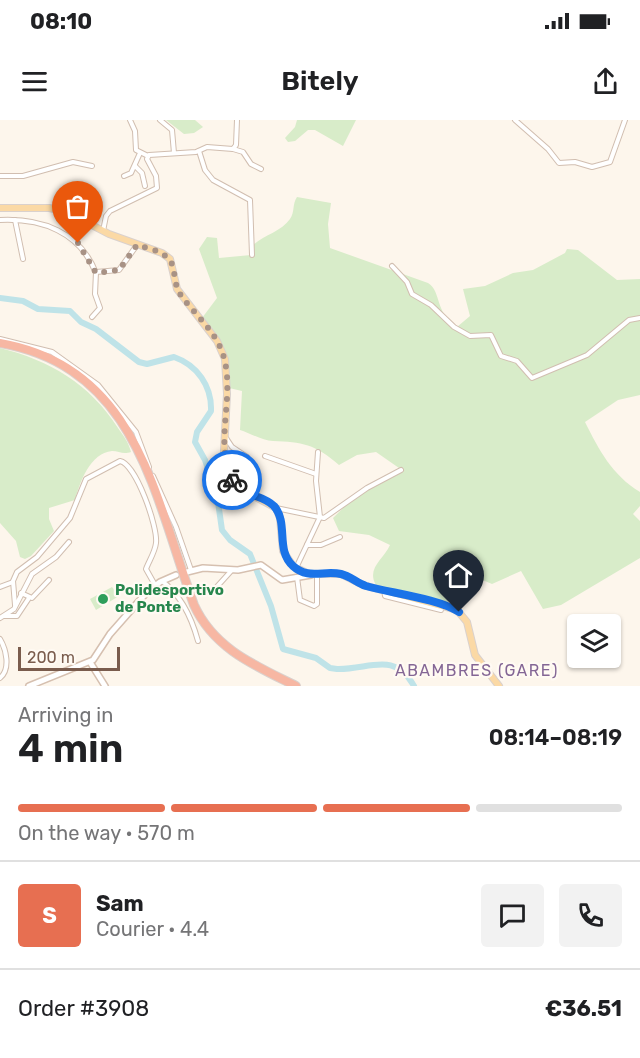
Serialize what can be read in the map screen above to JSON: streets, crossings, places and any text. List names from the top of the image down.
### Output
{
  "districts": ["ABAMBRES (GARE)"],
  "places": ["Polidesportivo de Ponte"],
  "scale_bar": "200 m",
  "page": {
    "status": "08:10",
    "header": "Bitely",
    "scale": "200 m",
    "heading": ["4 min", "Arriving in", "08:14–08:19"],
    "panel": [
      "Sam",
      "Courier · 4.4",
      "Order #3908",
      "€36.51"
    ],
    "bar": "On the way · 570 m",
    "round": "S"
  }
}
